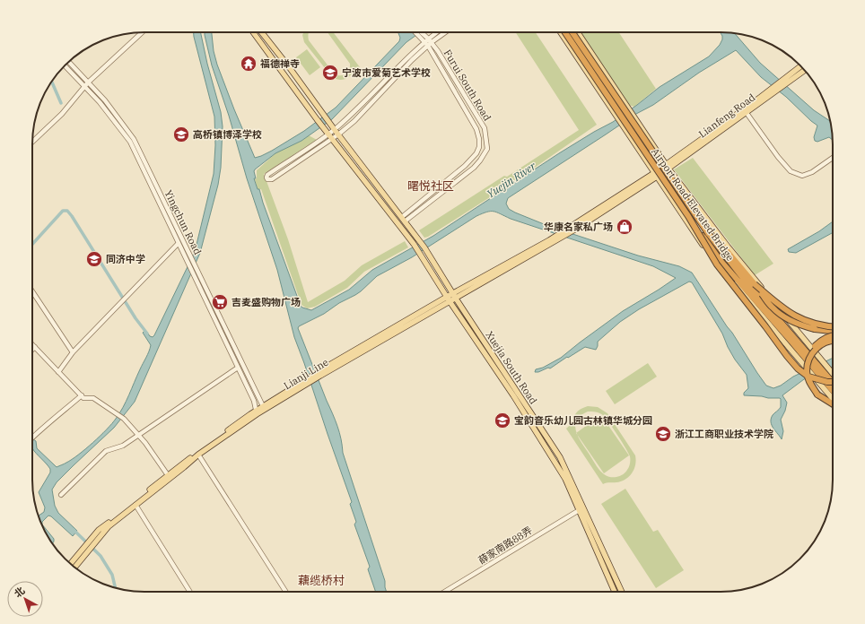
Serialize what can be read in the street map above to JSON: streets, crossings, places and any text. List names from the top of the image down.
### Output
{
  "streets": {
    "highway": ["Airport Road Elevated Bridge"],
    "main road": ["Lianfeng Road", "Xuejia South Road", "Lianji Line"],
    "street": ["Furui South Road", "Yingchun Road", "薛家南路88弄"]
  },
  "crossings": [
    ["Furui South Road", "Xuejia South Road"],
    ["Lianfeng Road", "Lianji Line"],
    ["Yingchun Road", "Lianji Line"],
    ["Xuejia South Road", "Lianji Line"],
    ["Xuejia South Road", "薛家南路88弄"]
  ],
  "districts": ["曙悦社区", "藕缆桥村"],
  "water": ["Yuejin River"],
  "places": {
    "temple": ["福德禅寺"],
    "school or university": [
      "宁波市爱菊艺术学校",
      "高桥镇博泽学校",
      "同济中学",
      "宝韵音乐幼儿园古林镇华城分园",
      "浙江工商职业技术学院"
    ],
    "shop": ["华康名家私广场"],
    "supermarket": ["吉麦盛购物广场"]
  },
  "north": "top left"
}
